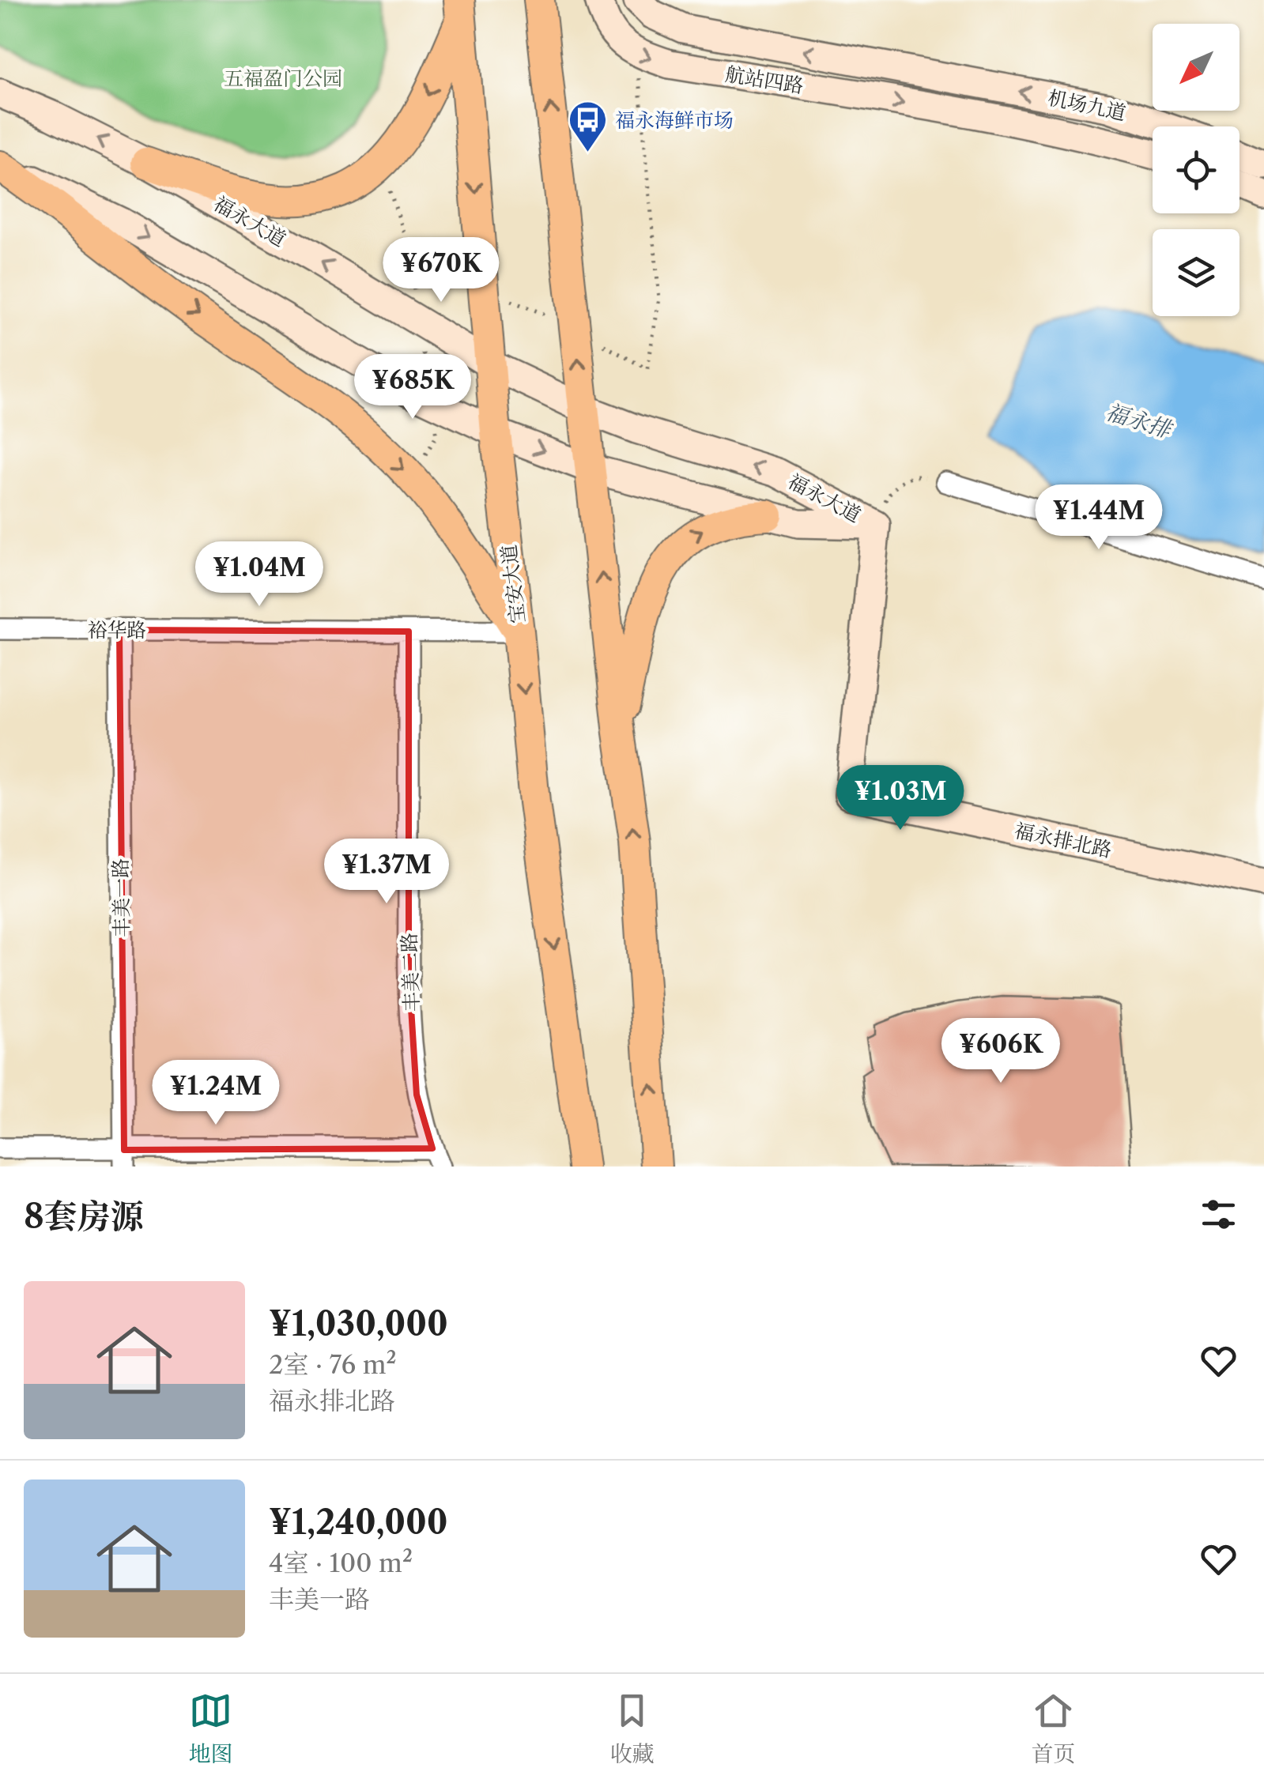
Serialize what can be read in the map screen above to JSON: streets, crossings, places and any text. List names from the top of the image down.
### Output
{
  "streets": {
    "main road": [
      "航站四路",
      "机场九道",
      "福永大道",
      "宝安大道",
      "福永排北路"
    ],
    "street": ["裕华路", "丰美一路", "丰美二路"]
  },
  "crossings": [
    ["航站四路", "机场九道"],
    ["福永大道", "宝安大道"],
    ["福永大道", "福永排北路"],
    ["宝安大道", "裕华路"],
    ["裕华路", "丰美一路"],
    ["裕华路", "丰美二路"]
  ],
  "water": ["福永排"],
  "parks": ["五福盈门公园"],
  "places": {
    "bus stop": ["福永海鲜市场"]
  },
  "north": "bottom left",
  "page": {
    "price": [
      "¥670K",
      "¥685K",
      "¥1.44M",
      "¥1.04M",
      "¥1.03M",
      "¥1.37M",
      "¥606K",
      "¥1.24M"
    ],
    "heading": "8套房源",
    "list": [
      {
        "name": "¥1,030,000",
        "note": "2室 · 76 m² · 福永排北路"
      },
      {
        "name": "¥1,240,000",
        "note": "4室 · 100 m² · 丰美一路"
      }
    ],
    "tabs": ["地图", "收藏", "首页"]
  }
}
